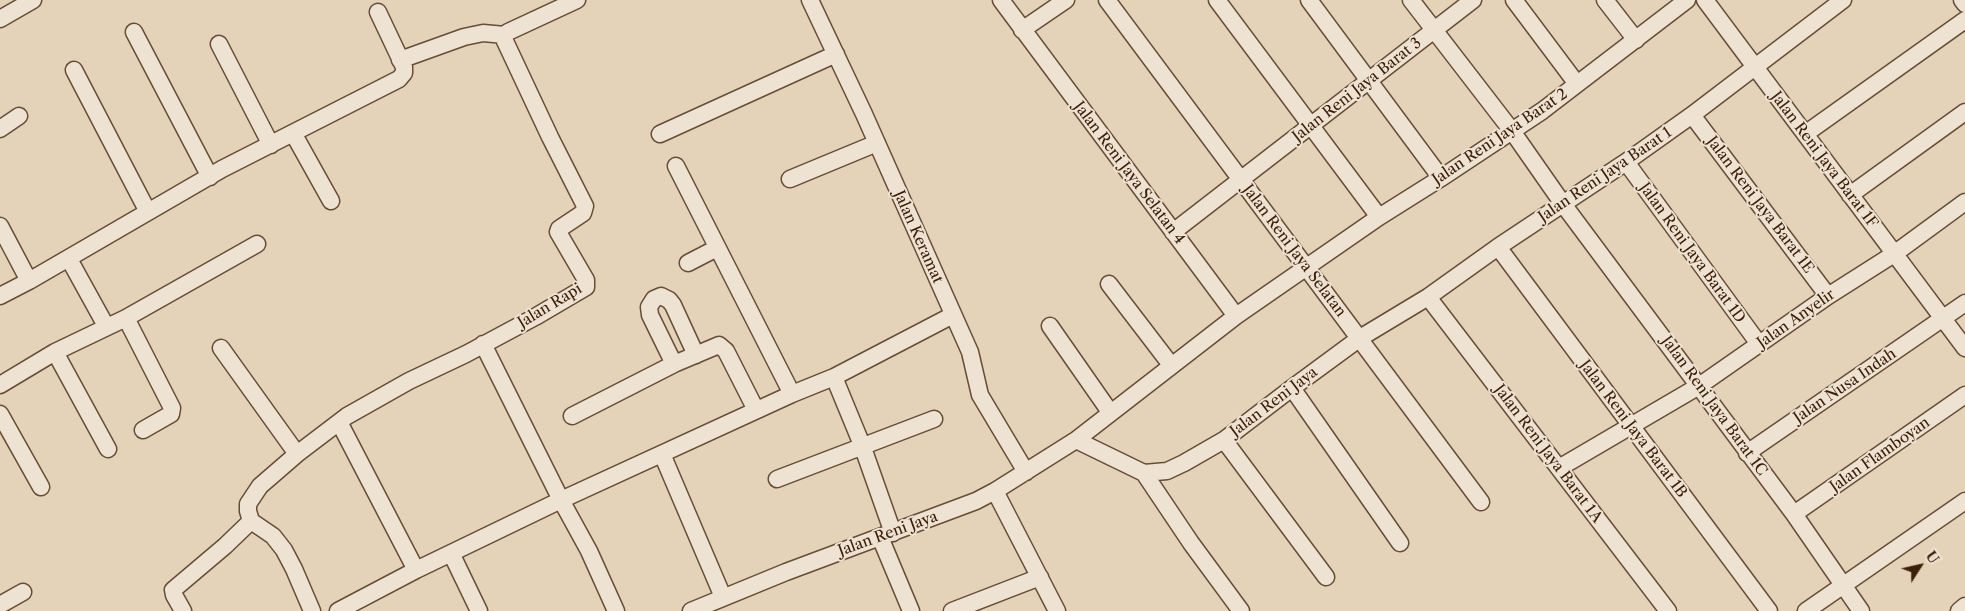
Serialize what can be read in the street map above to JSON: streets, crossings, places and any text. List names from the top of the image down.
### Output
{
  "streets": {
    "street": [
      "Jalan Reni Jaya Barat 3",
      "Jalan Reni Jaya Barat 2",
      "Jalan Reni Jaya Barat 1F",
      "Jalan Reni Jaya Selatan 4",
      "Jalan Reni Jaya Barat 1",
      "Jalan Reni Jaya Barat 1E",
      "Jalan Keramat",
      "Jalan Reni Jaya Selatan",
      "Jalan Reni Jaya Barat 1D",
      "Jalan Rapi",
      "Jalan Anyelir",
      "Jalan Nusa Indah",
      "Jalan Reni Jaya",
      "Jalan Reni Jaya Barat 1C",
      "Jalan Reni Jaya Barat 1B",
      "Jalan Reni Jaya Barat 1A",
      "Jalan Flamboyan"
    ]
  },
  "crossings": [
    ["Jalan Reni Jaya Barat 3", "Jalan Reni Jaya Selatan 4"],
    ["Jalan Reni Jaya Barat 3", "Jalan Reni Jaya Selatan"],
    ["Jalan Reni Jaya Barat 3", "Jalan Reni Jaya Barat 1C"],
    ["Jalan Reni Jaya Barat 2", "Jalan Reni Jaya Selatan"],
    ["Jalan Reni Jaya Barat 2", "Jalan Reni Jaya"],
    ["Jalan Reni Jaya Barat 2", "Jalan Reni Jaya Barat 1C"],
    ["Jalan Reni Jaya Barat 1F", "Jalan Reni Jaya Barat 1"],
    ["Jalan Reni Jaya Barat 1F", "Jalan Anyelir"],
    ["Jalan Reni Jaya Barat 1F", "Jalan Nusa Indah"],
    ["Jalan Reni Jaya Selatan 4", "Jalan Reni Jaya"],
    ["Jalan Reni Jaya Barat 1", "Jalan Reni Jaya Barat 1E"],
    ["Jalan Reni Jaya Barat 1", "Jalan Reni Jaya Selatan"],
    ["Jalan Reni Jaya Barat 1", "Jalan Reni Jaya Barat 1D"],
    ["Jalan Reni Jaya Barat 1", "Jalan Reni Jaya"],
    ["Jalan Reni Jaya Barat 1", "Jalan Reni Jaya Barat 1C"],
    ["Jalan Reni Jaya Barat 1", "Jalan Reni Jaya Barat 1B"],
    ["Jalan Reni Jaya Barat 1", "Jalan Reni Jaya Barat 1A"],
    ["Jalan Reni Jaya Barat 1E", "Jalan Anyelir"],
    ["Jalan Keramat", "Jalan Reni Jaya"],
    ["Jalan Reni Jaya Selatan", "Jalan Reni Jaya"],
    ["Jalan Reni Jaya Barat 1D", "Jalan Anyelir"],
    ["Jalan Anyelir", "Jalan Reni Jaya Barat 1C"],
    ["Jalan Anyelir", "Jalan Reni Jaya Barat 1B"],
    ["Jalan Anyelir", "Jalan Reni Jaya Barat 1A"],
    ["Jalan Nusa Indah", "Jalan Reni Jaya Barat 1C"],
    ["Jalan Reni Jaya Barat 1C", "Jalan Flamboyan"]
  ],
  "north": "top right"
}
